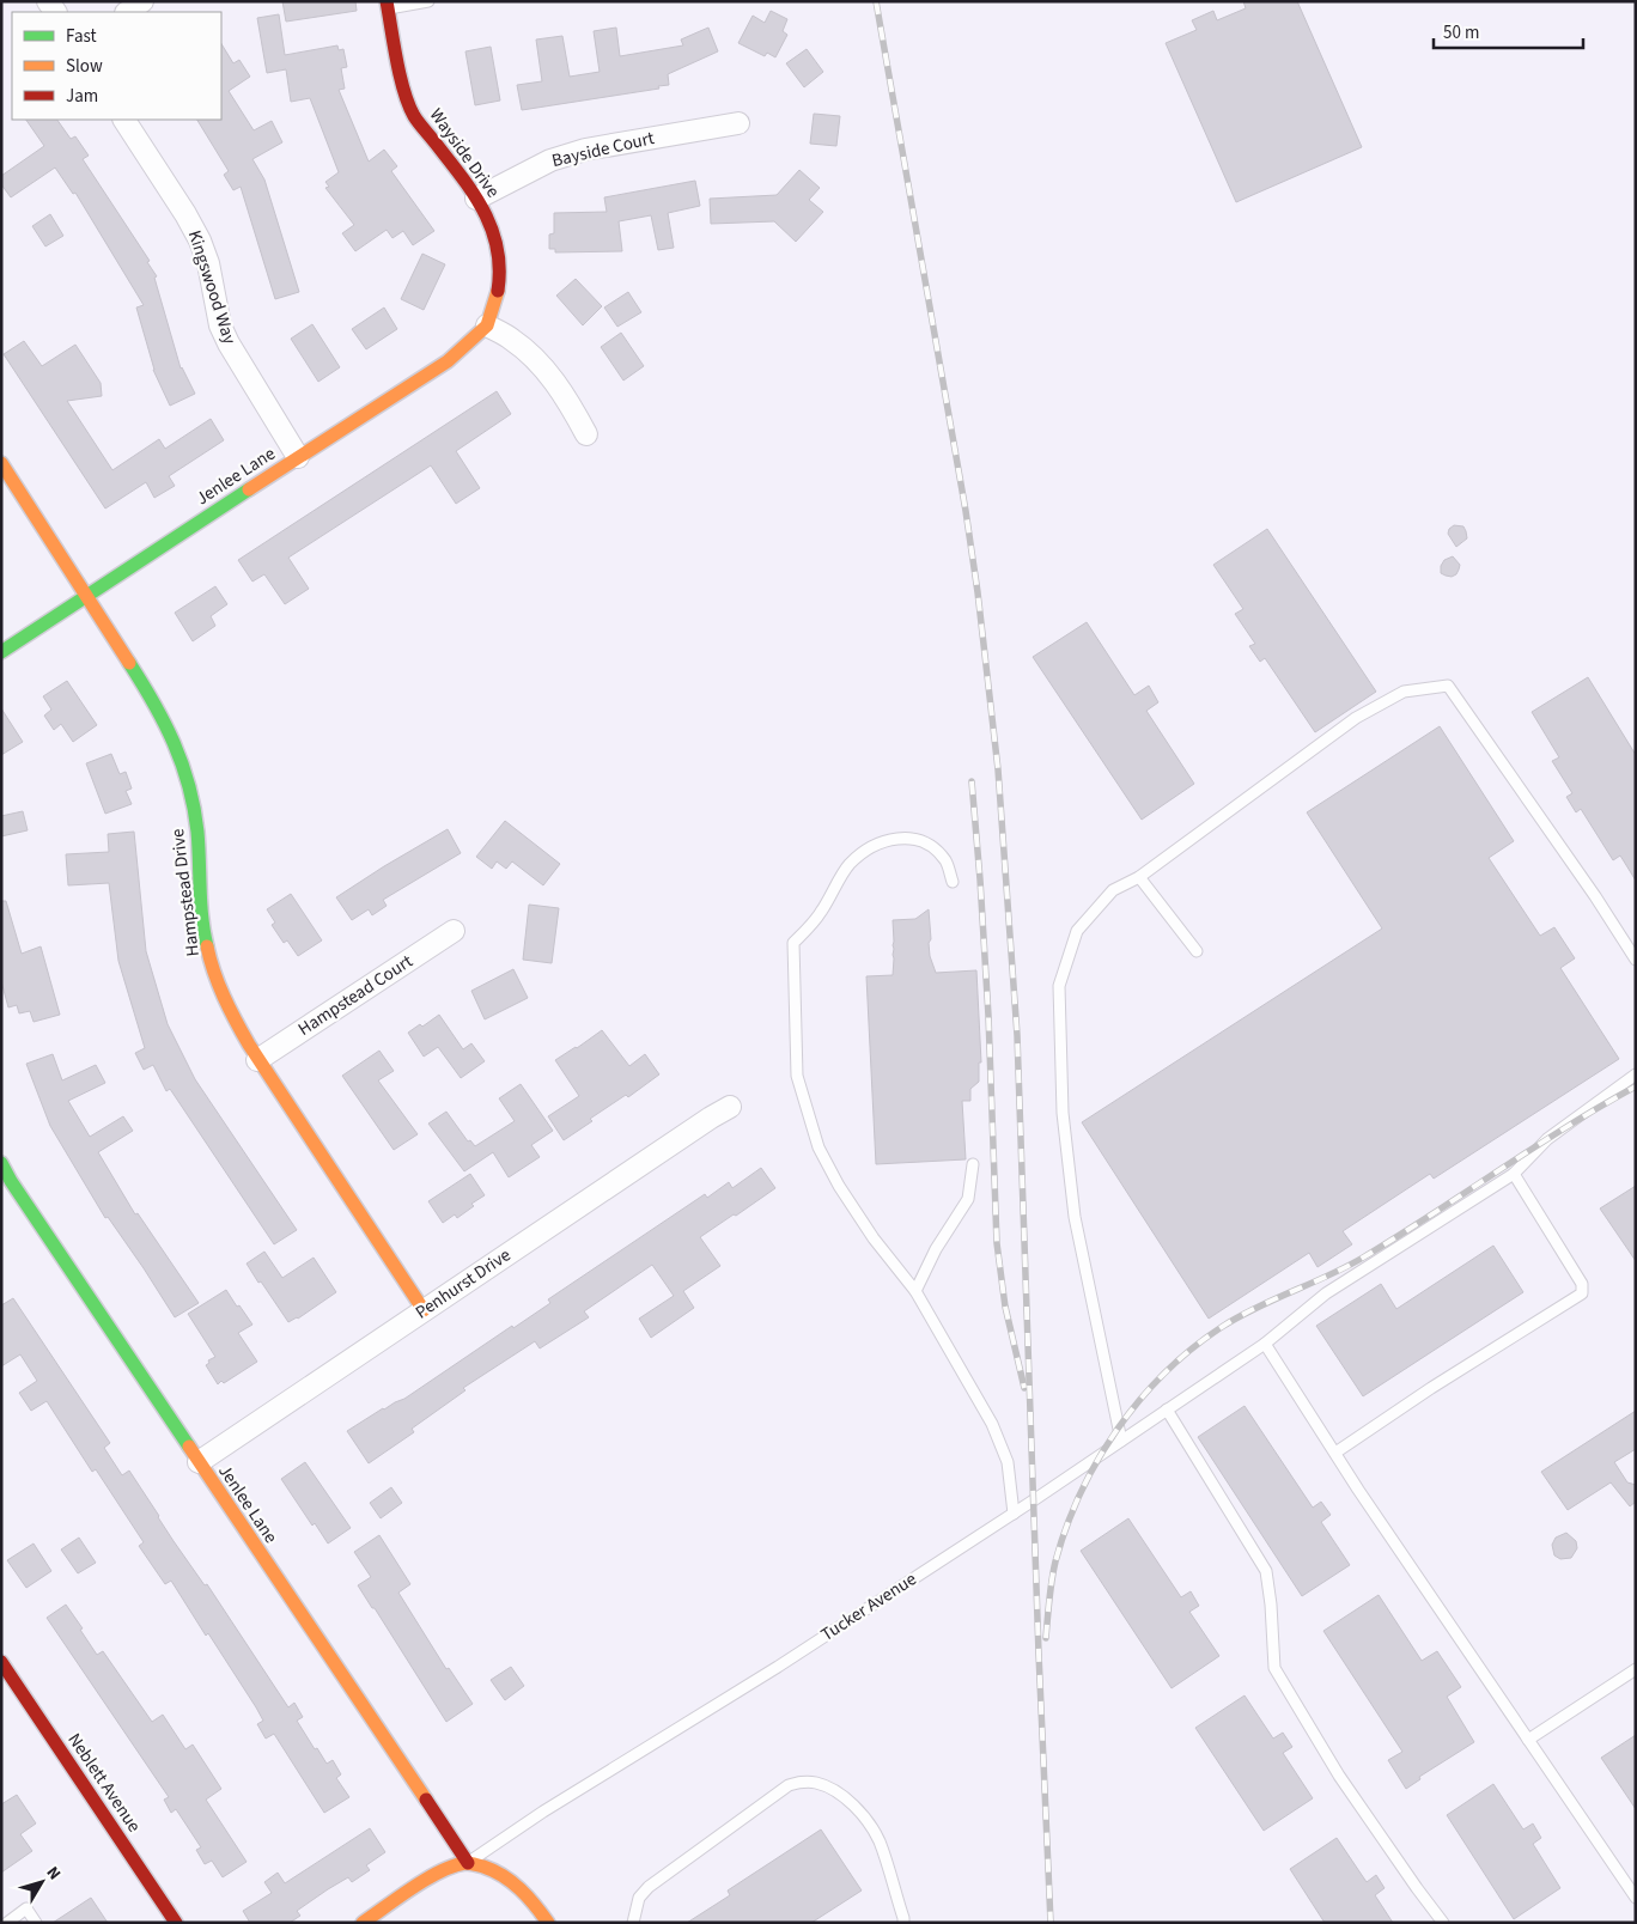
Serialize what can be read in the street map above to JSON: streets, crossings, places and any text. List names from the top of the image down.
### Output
{
  "streets": {
    "street": [
      "Bayside Court",
      "Wayside Drive",
      "Kingswood Way",
      "Jenlee Lane",
      "Hampstead Drive",
      "Hampstead Court",
      "Penhurst Drive",
      "Neblett Avenue"
    ],
    "lane": ["Tucker Avenue"]
  },
  "crossings": [
    ["Bayside Court", "Wayside Drive"],
    ["Wayside Drive", "Jenlee Lane"],
    ["Kingswood Way", "Jenlee Lane"],
    ["Jenlee Lane", "Hampstead Drive"],
    ["Jenlee Lane", "Penhurst Drive"],
    ["Jenlee Lane", "Tucker Avenue"],
    ["Hampstead Drive", "Hampstead Court"],
    ["Hampstead Drive", "Penhurst Drive"]
  ],
  "legend": ["Fast", "Slow", "Jam"],
  "scale_bar": "50 m",
  "north": "top right"
}
